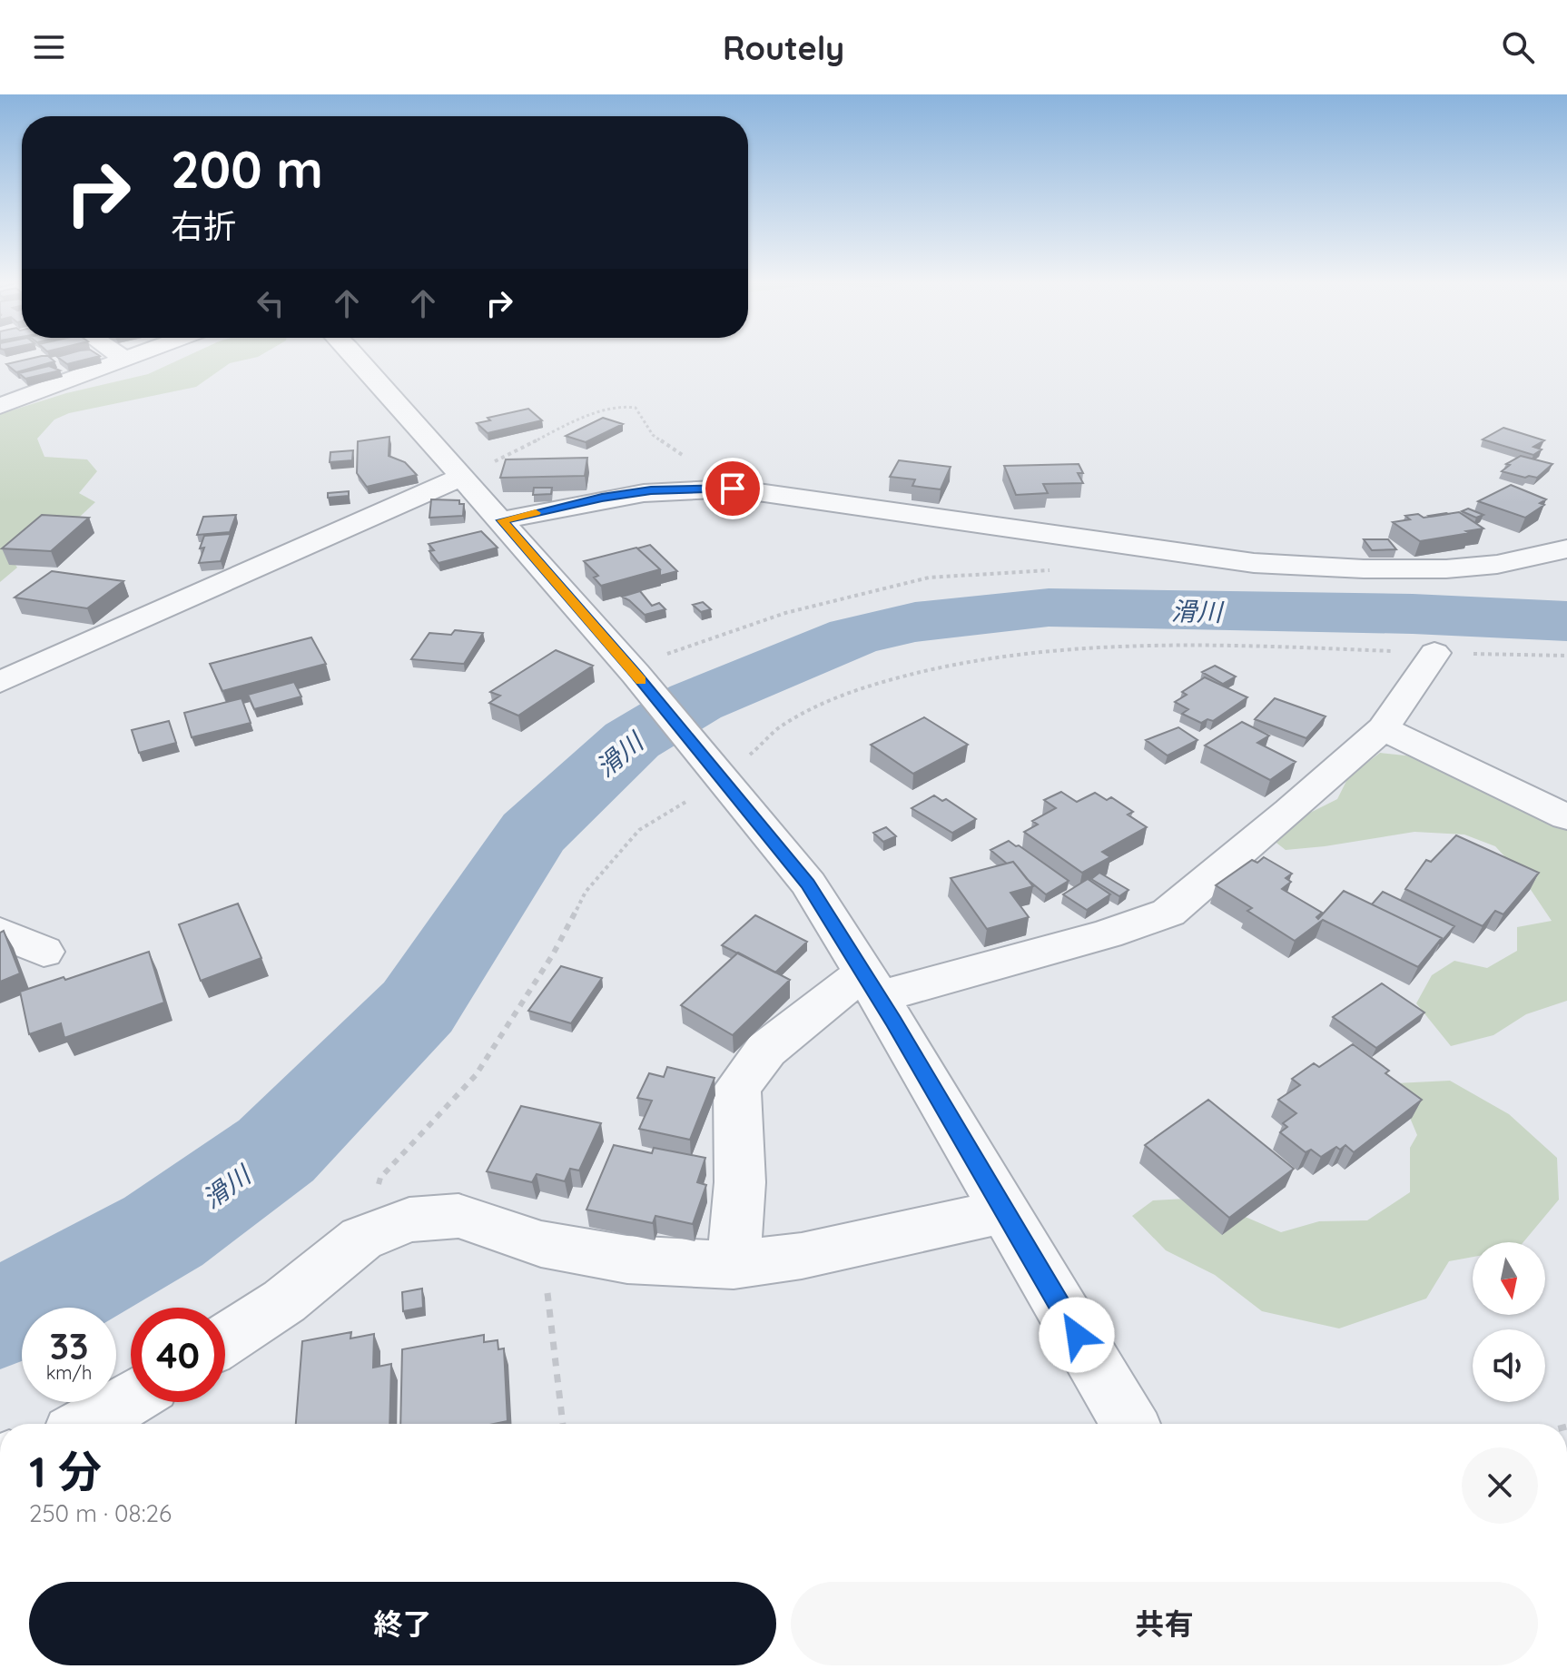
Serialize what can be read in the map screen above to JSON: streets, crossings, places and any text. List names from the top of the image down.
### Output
{
  "water": ["滑川"],
  "north": "bottom",
  "page": {
    "header": "Routely",
    "turn": ["200 m", "右折"],
    "speed": "33 km/h",
    "limit": "40",
    "heading": ["1 分", "250 m · 08:26"],
    "buttons": ["終了", "共有"]
  }
}
